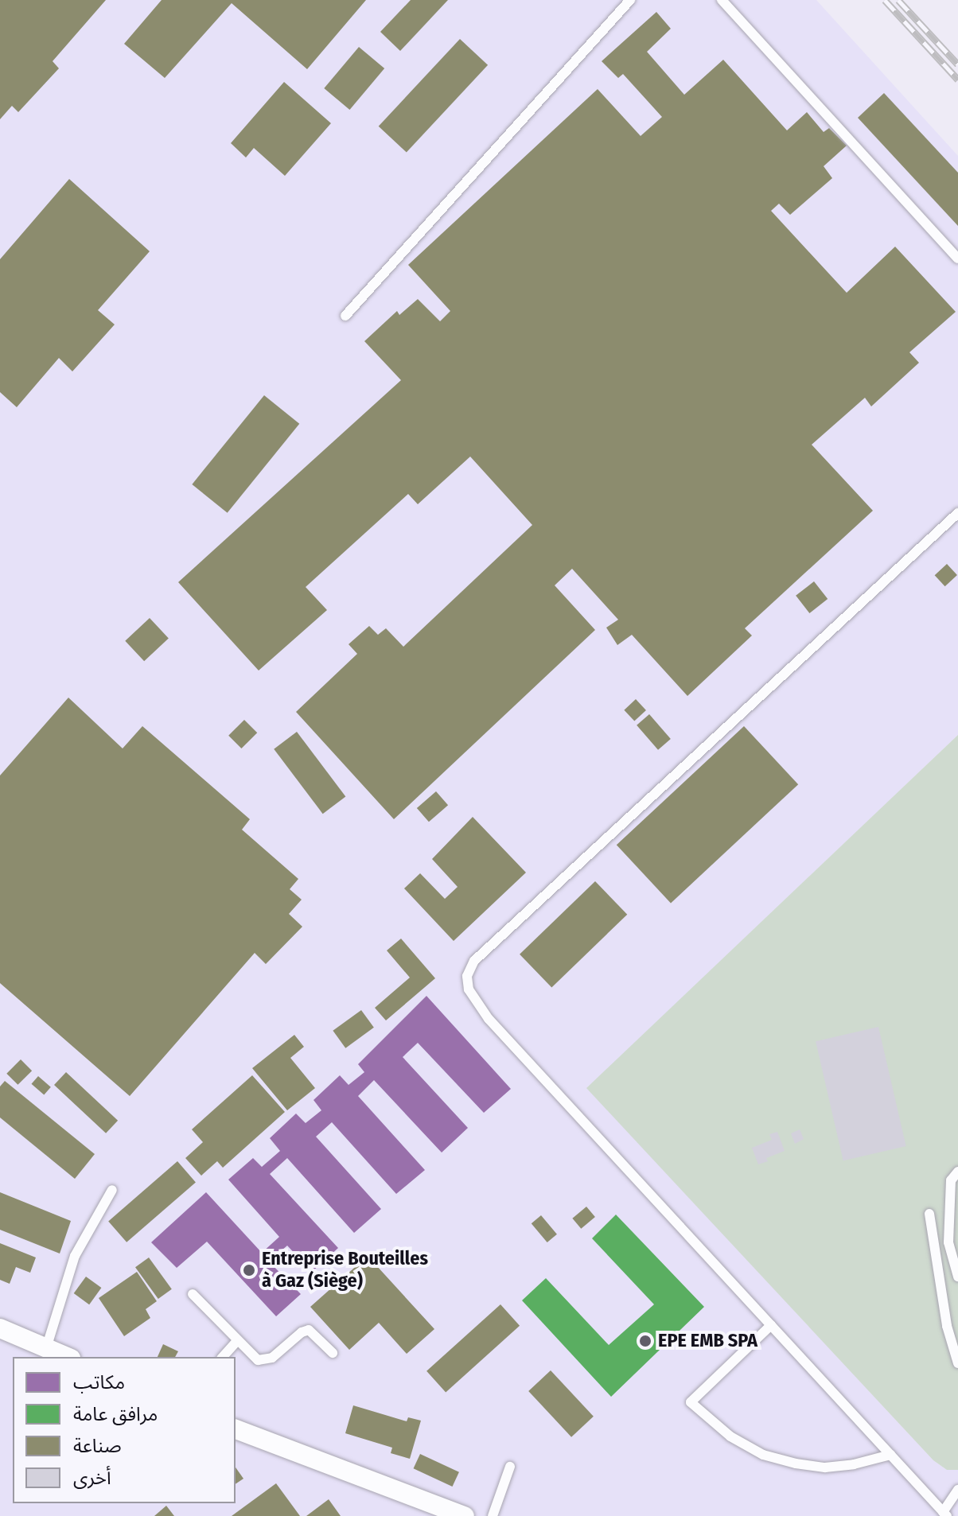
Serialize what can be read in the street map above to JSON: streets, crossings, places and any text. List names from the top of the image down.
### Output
{
  "places": ["Entreprise Bouteilles à Gaz (Siège)", "EPE EMB SPA"],
  "legend": [
    "مكاتب",
    "مرافق عامة",
    "صناعة",
    "أخرى"
  ]
}
